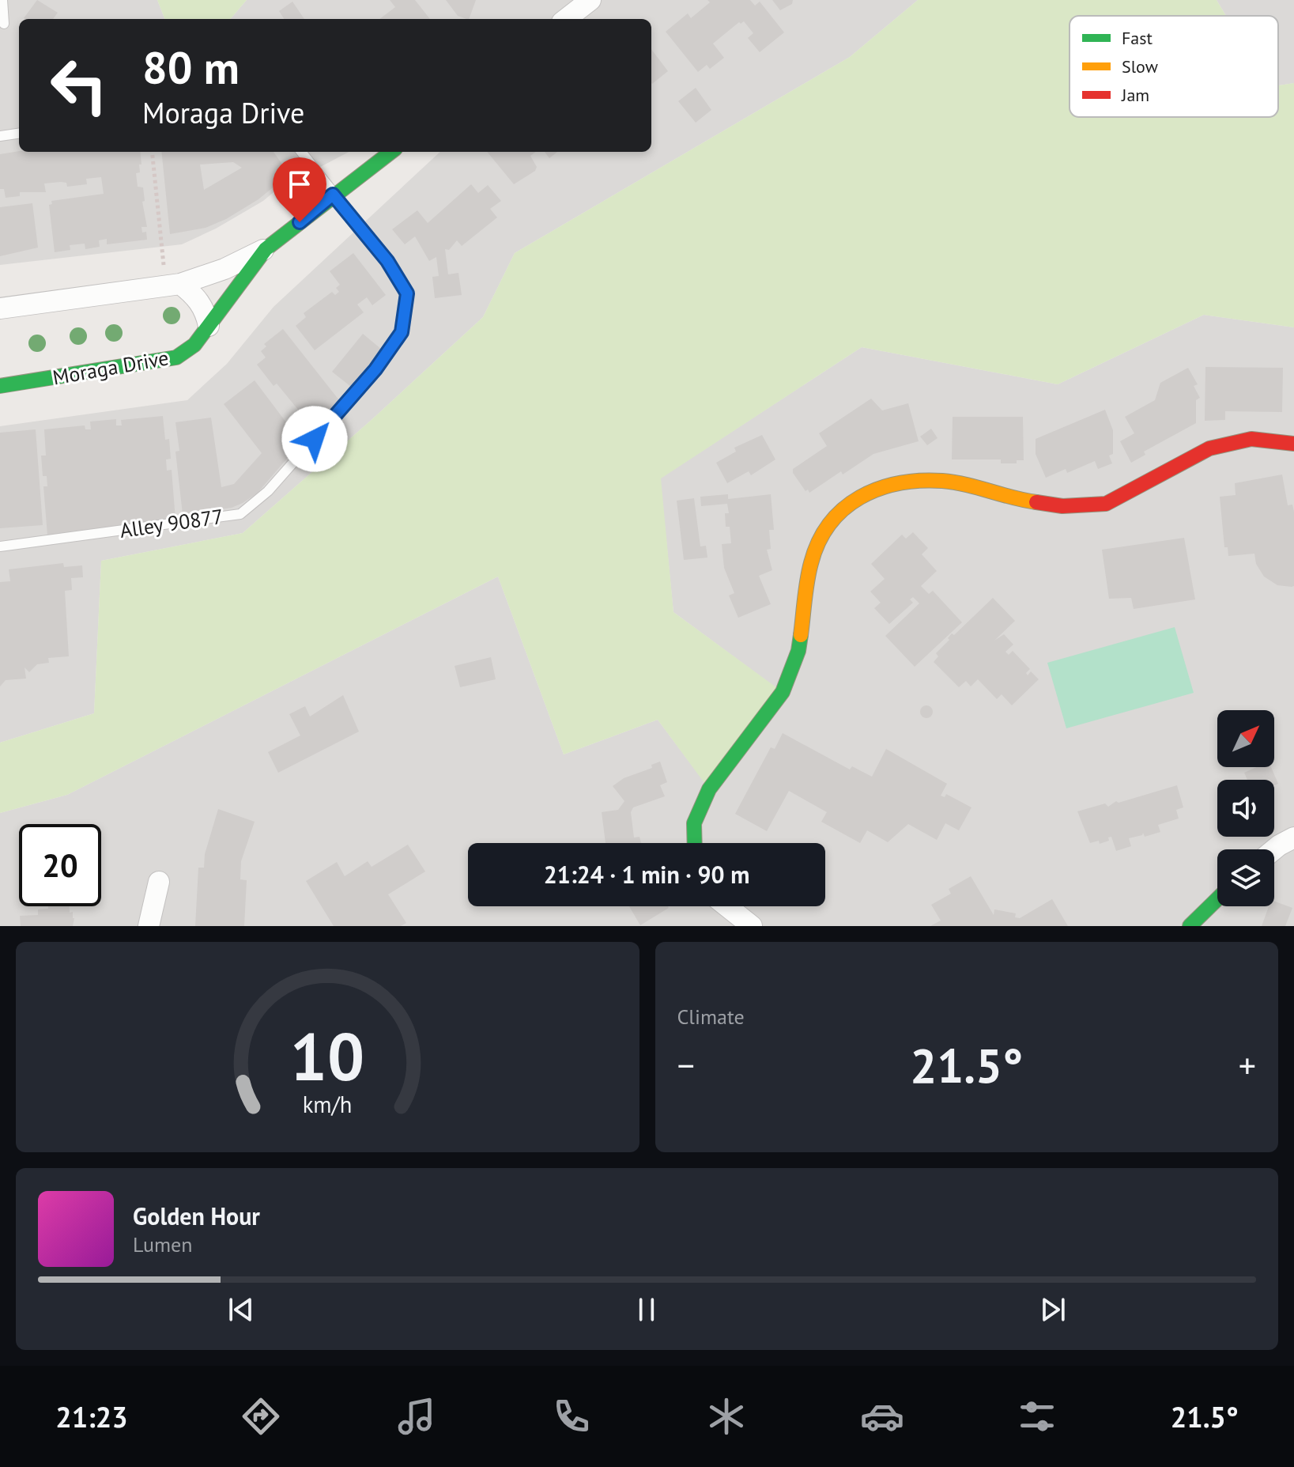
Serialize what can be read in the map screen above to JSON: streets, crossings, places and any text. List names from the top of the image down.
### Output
{
  "streets": {
    "street": ["Moraga Drive"],
    "lane": ["Alley 90877"]
  },
  "crossings": [
    ["Moraga Drive", "Alley 90877"]
  ],
  "legend": ["Fast", "Slow", "Jam"],
  "north": "top right",
  "page": {
    "turn": ["80 m", "Moraga Drive"],
    "limit": "20",
    "trip": "21:24 · 1 min · 90 m",
    "tile": "Climate",
    "heat": ["−", "21.5°", "+"],
    "song": ["Golden Hour", "Lumen"],
    "tabs": ["21:23", "21.5°"],
    "gauge": ["10", "km/h"]
  }
}
